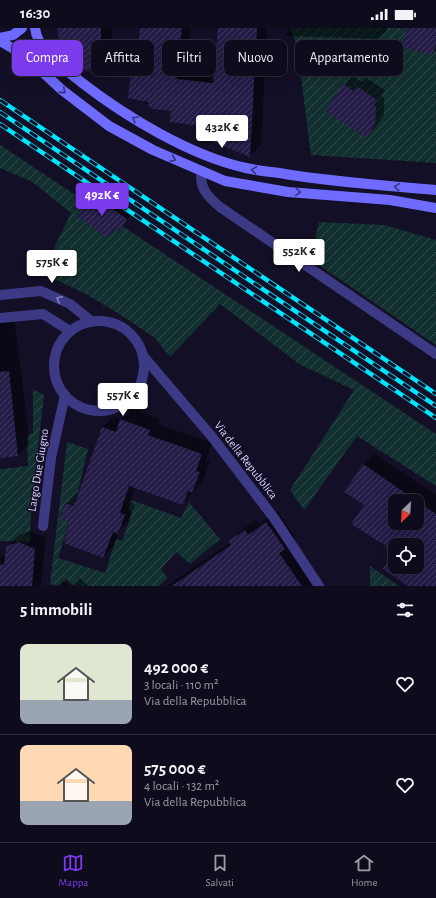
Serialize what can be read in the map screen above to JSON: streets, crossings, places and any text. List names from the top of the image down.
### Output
{
  "streets": {
    "street": ["Via della Repubblica", "Largo Due Giugno"]
  },
  "crossings": [
    ["Via della Repubblica", "Largo Due Giugno"]
  ],
  "north": "bottom left",
  "page": {
    "status": "16:30",
    "chip": [
      "Compra",
      "Affitta",
      "Filtri",
      "Nuovo",
      "Appartamento"
    ],
    "price": [
      "432K €",
      "492K €",
      "552K €",
      "575K €",
      "557K €"
    ],
    "heading": "5 immobili",
    "list": [
      {
        "name": "492 000 €",
        "note": "3 locali · 110 m² · Via della Repubblica"
      },
      {
        "name": "575 000 €",
        "note": "4 locali · 132 m² · Via della Repubblica"
      }
    ],
    "tabs": ["Mappa", "Salvati", "Home"]
  }
}
